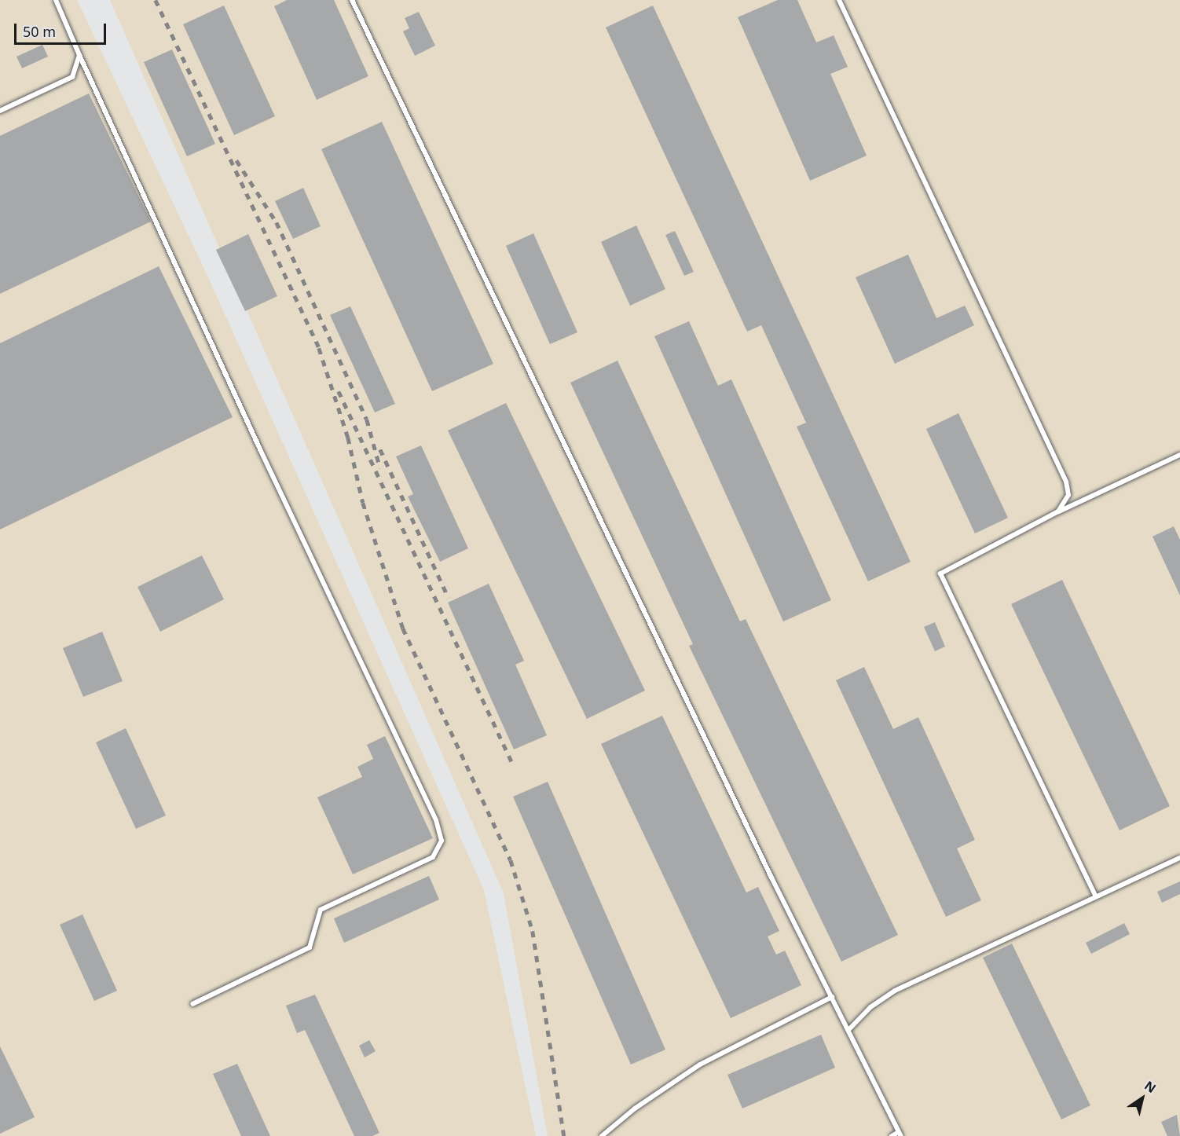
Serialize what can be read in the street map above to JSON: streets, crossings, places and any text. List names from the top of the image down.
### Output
{
  "scale_bar": "50 m",
  "north": "top right"
}
